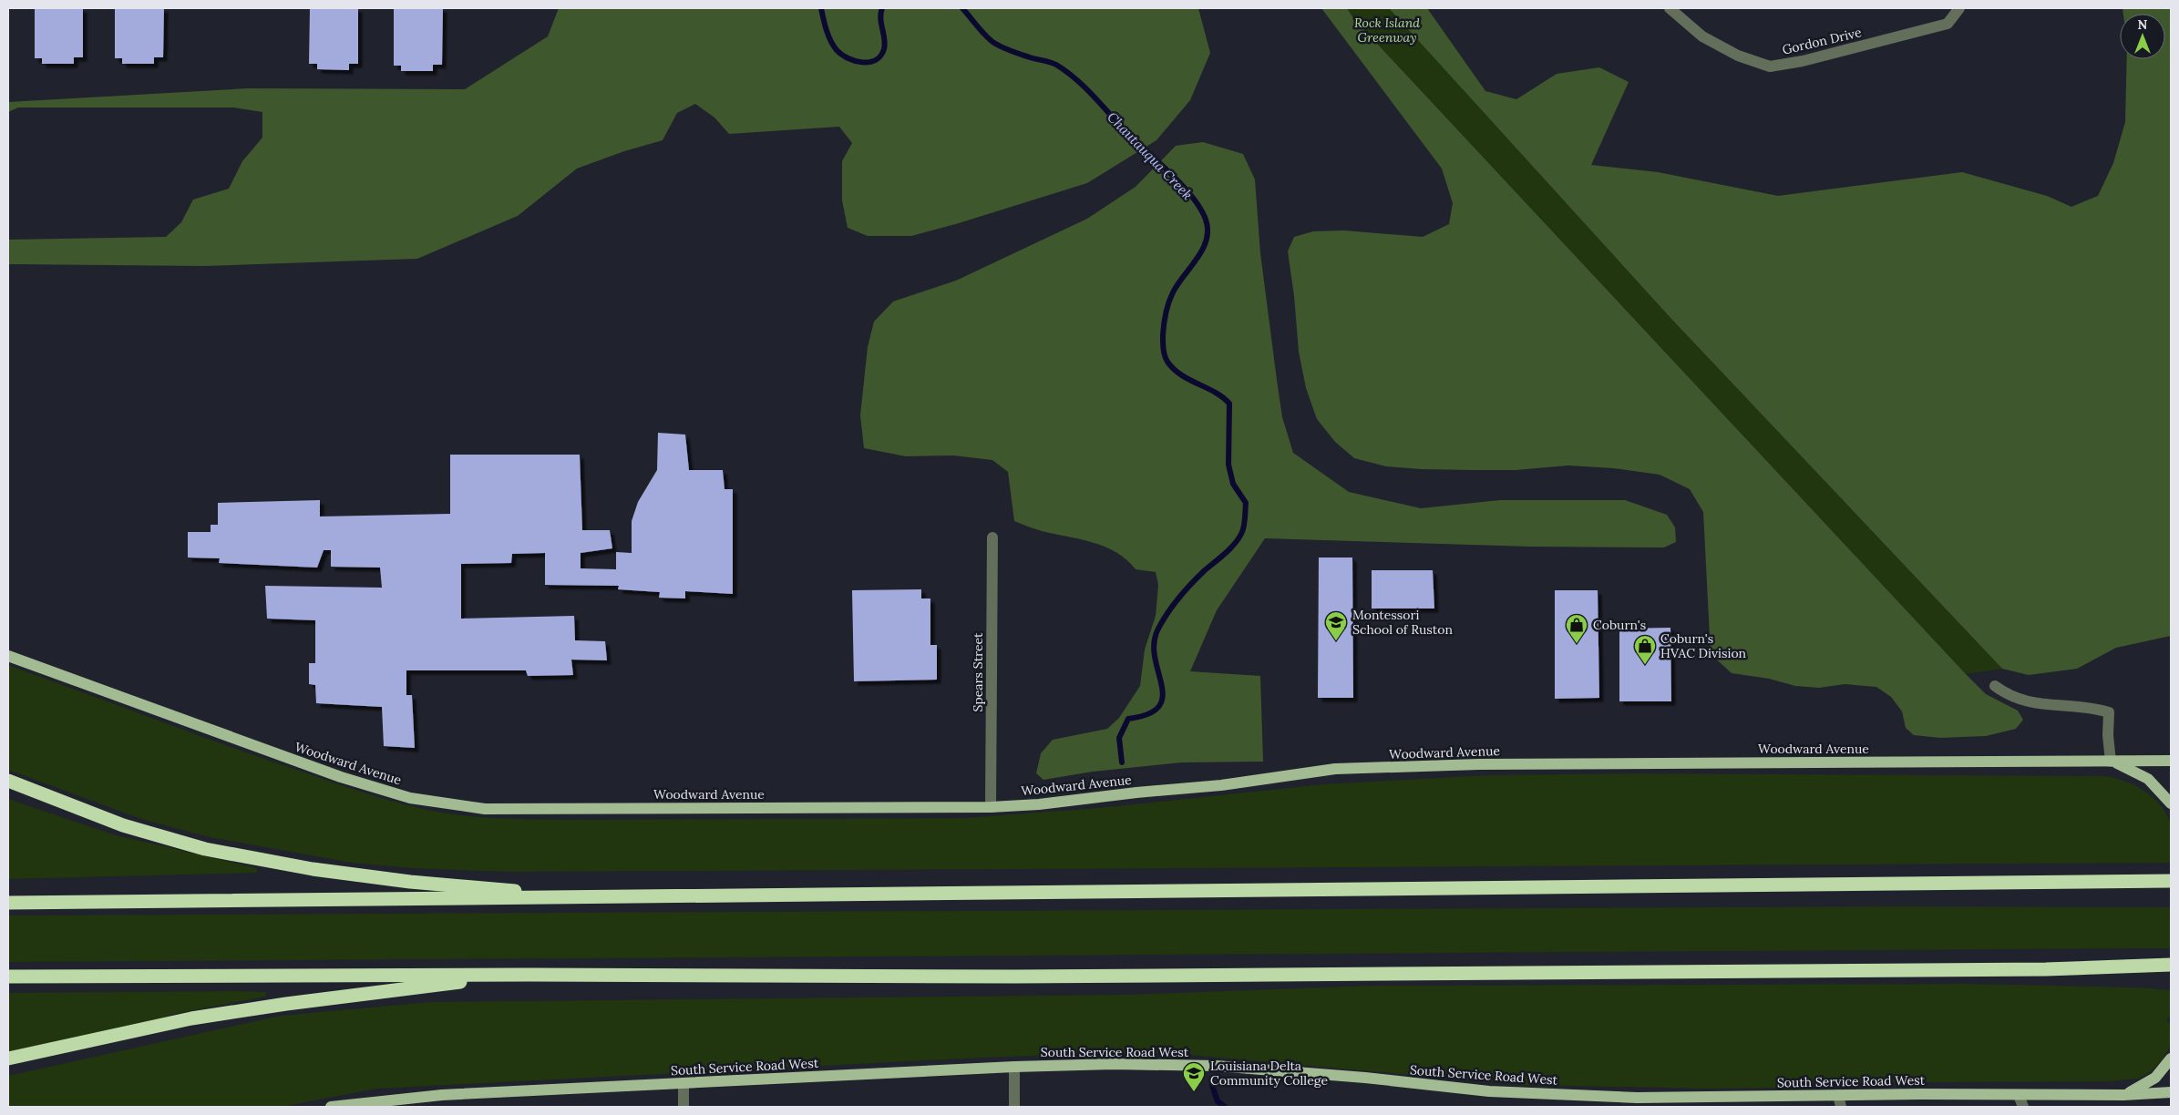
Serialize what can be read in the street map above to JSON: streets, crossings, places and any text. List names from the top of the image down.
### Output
{
  "streets": {
    "main road": ["Woodward Avenue", "South Service Road West"],
    "street": ["Gordon Drive", "Spears Street"]
  },
  "crossings": [
    ["Spears Street", "Woodward Avenue"]
  ],
  "water": ["Chautauqua Creek"],
  "parks": ["Rock Island Greenway"],
  "places": {
    "school or university": ["Montessori School of Ruston", "Louisiana Delta Community College"],
    "shop": ["Coburn's", "Coburn's HVAC Division"]
  },
  "north": "top"
}
